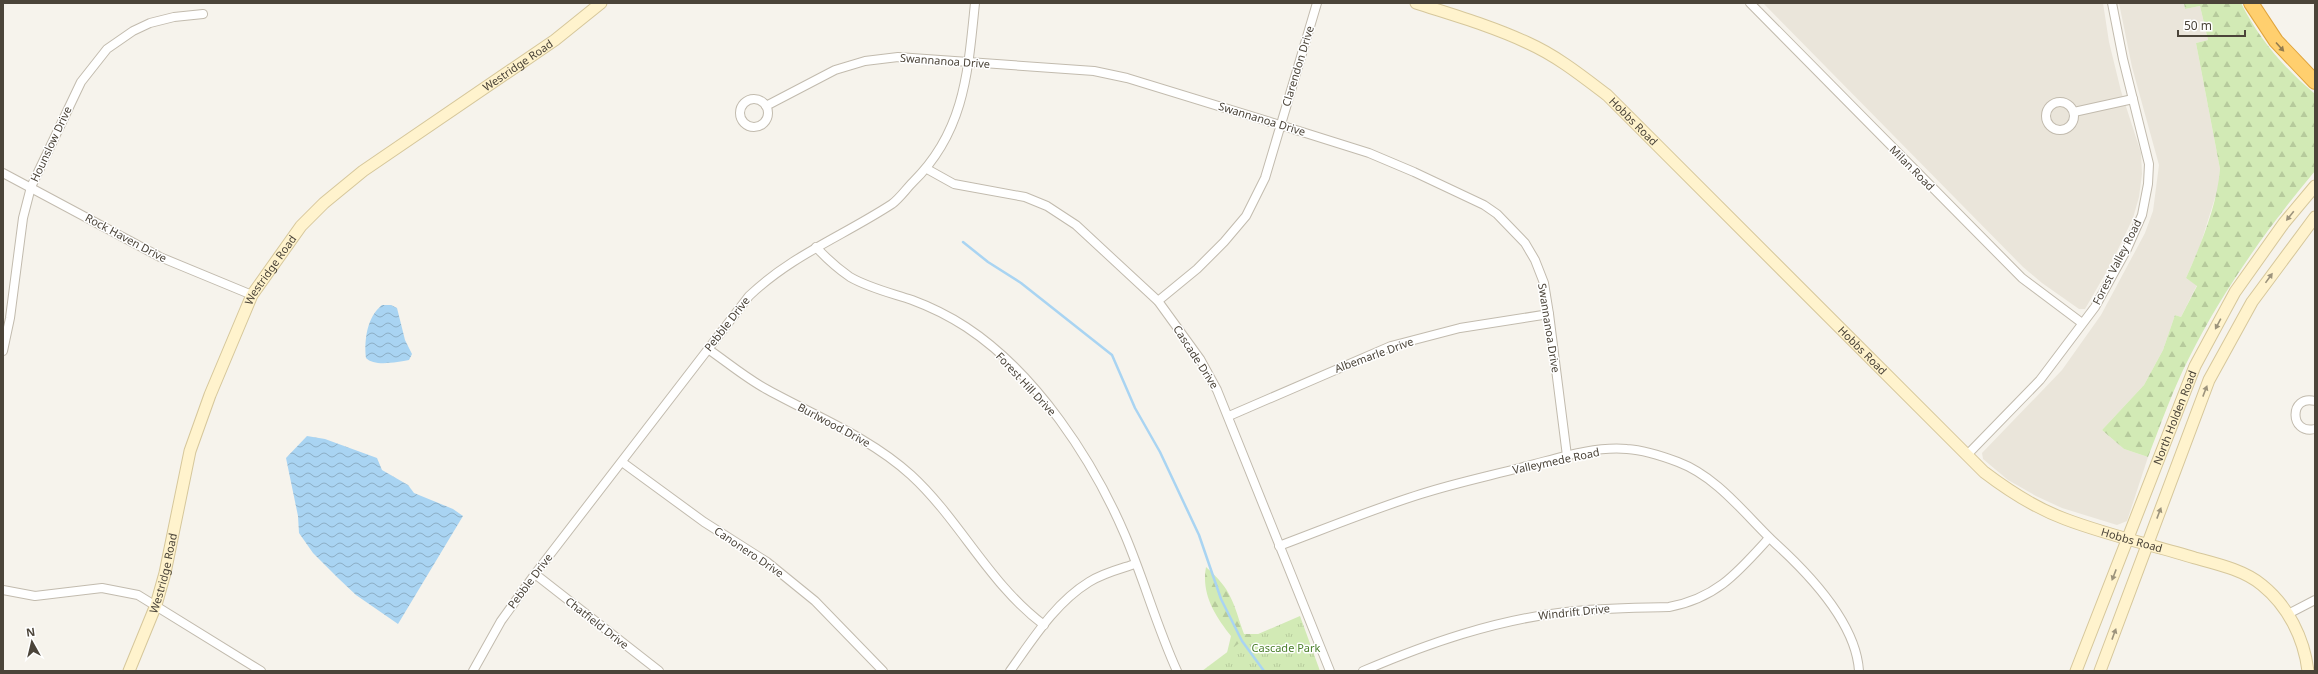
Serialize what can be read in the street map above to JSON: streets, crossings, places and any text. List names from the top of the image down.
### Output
{
  "streets": {
    "main road": ["Westridge Road", "Hobbs Road", "North Holden Road"],
    "street": [
      "Swannanoa Drive",
      "Clarendon Drive",
      "Hounslow Drive",
      "Milan Road",
      "Rock Haven Drive",
      "Forest Valley Road",
      "Pebble Drive",
      "Albemarle Drive",
      "Cascade Drive",
      "Forest Hill Drive",
      "Burlwood Drive",
      "Valleymede Road",
      "Canonero Drive",
      "Windrift Drive",
      "Chatfield Drive"
    ]
  },
  "crossings": [
    ["Swannanoa Drive", "Clarendon Drive"],
    ["Swannanoa Drive", "Pebble Drive"],
    ["Swannanoa Drive", "Albemarle Drive"],
    ["Swannanoa Drive", "Valleymede Road"],
    ["Westridge Road", "Rock Haven Drive"],
    ["Clarendon Drive", "Cascade Drive"],
    ["Hobbs Road", "Forest Valley Road"],
    ["Hobbs Road", "North Holden Road"],
    ["Hounslow Drive", "Rock Haven Drive"],
    ["Milan Road", "Forest Valley Road"],
    ["Pebble Drive", "Cascade Drive"],
    ["Pebble Drive", "Forest Hill Drive"],
    ["Pebble Drive", "Burlwood Drive"],
    ["Pebble Drive", "Canonero Drive"],
    ["Pebble Drive", "Chatfield Drive"],
    ["Albemarle Drive", "Cascade Drive"],
    ["Cascade Drive", "Valleymede Road"],
    ["Valleymede Road", "Windrift Drive"]
  ],
  "parks": ["Cascade Park"],
  "scale_bar": "50 m",
  "north": "top"
}
